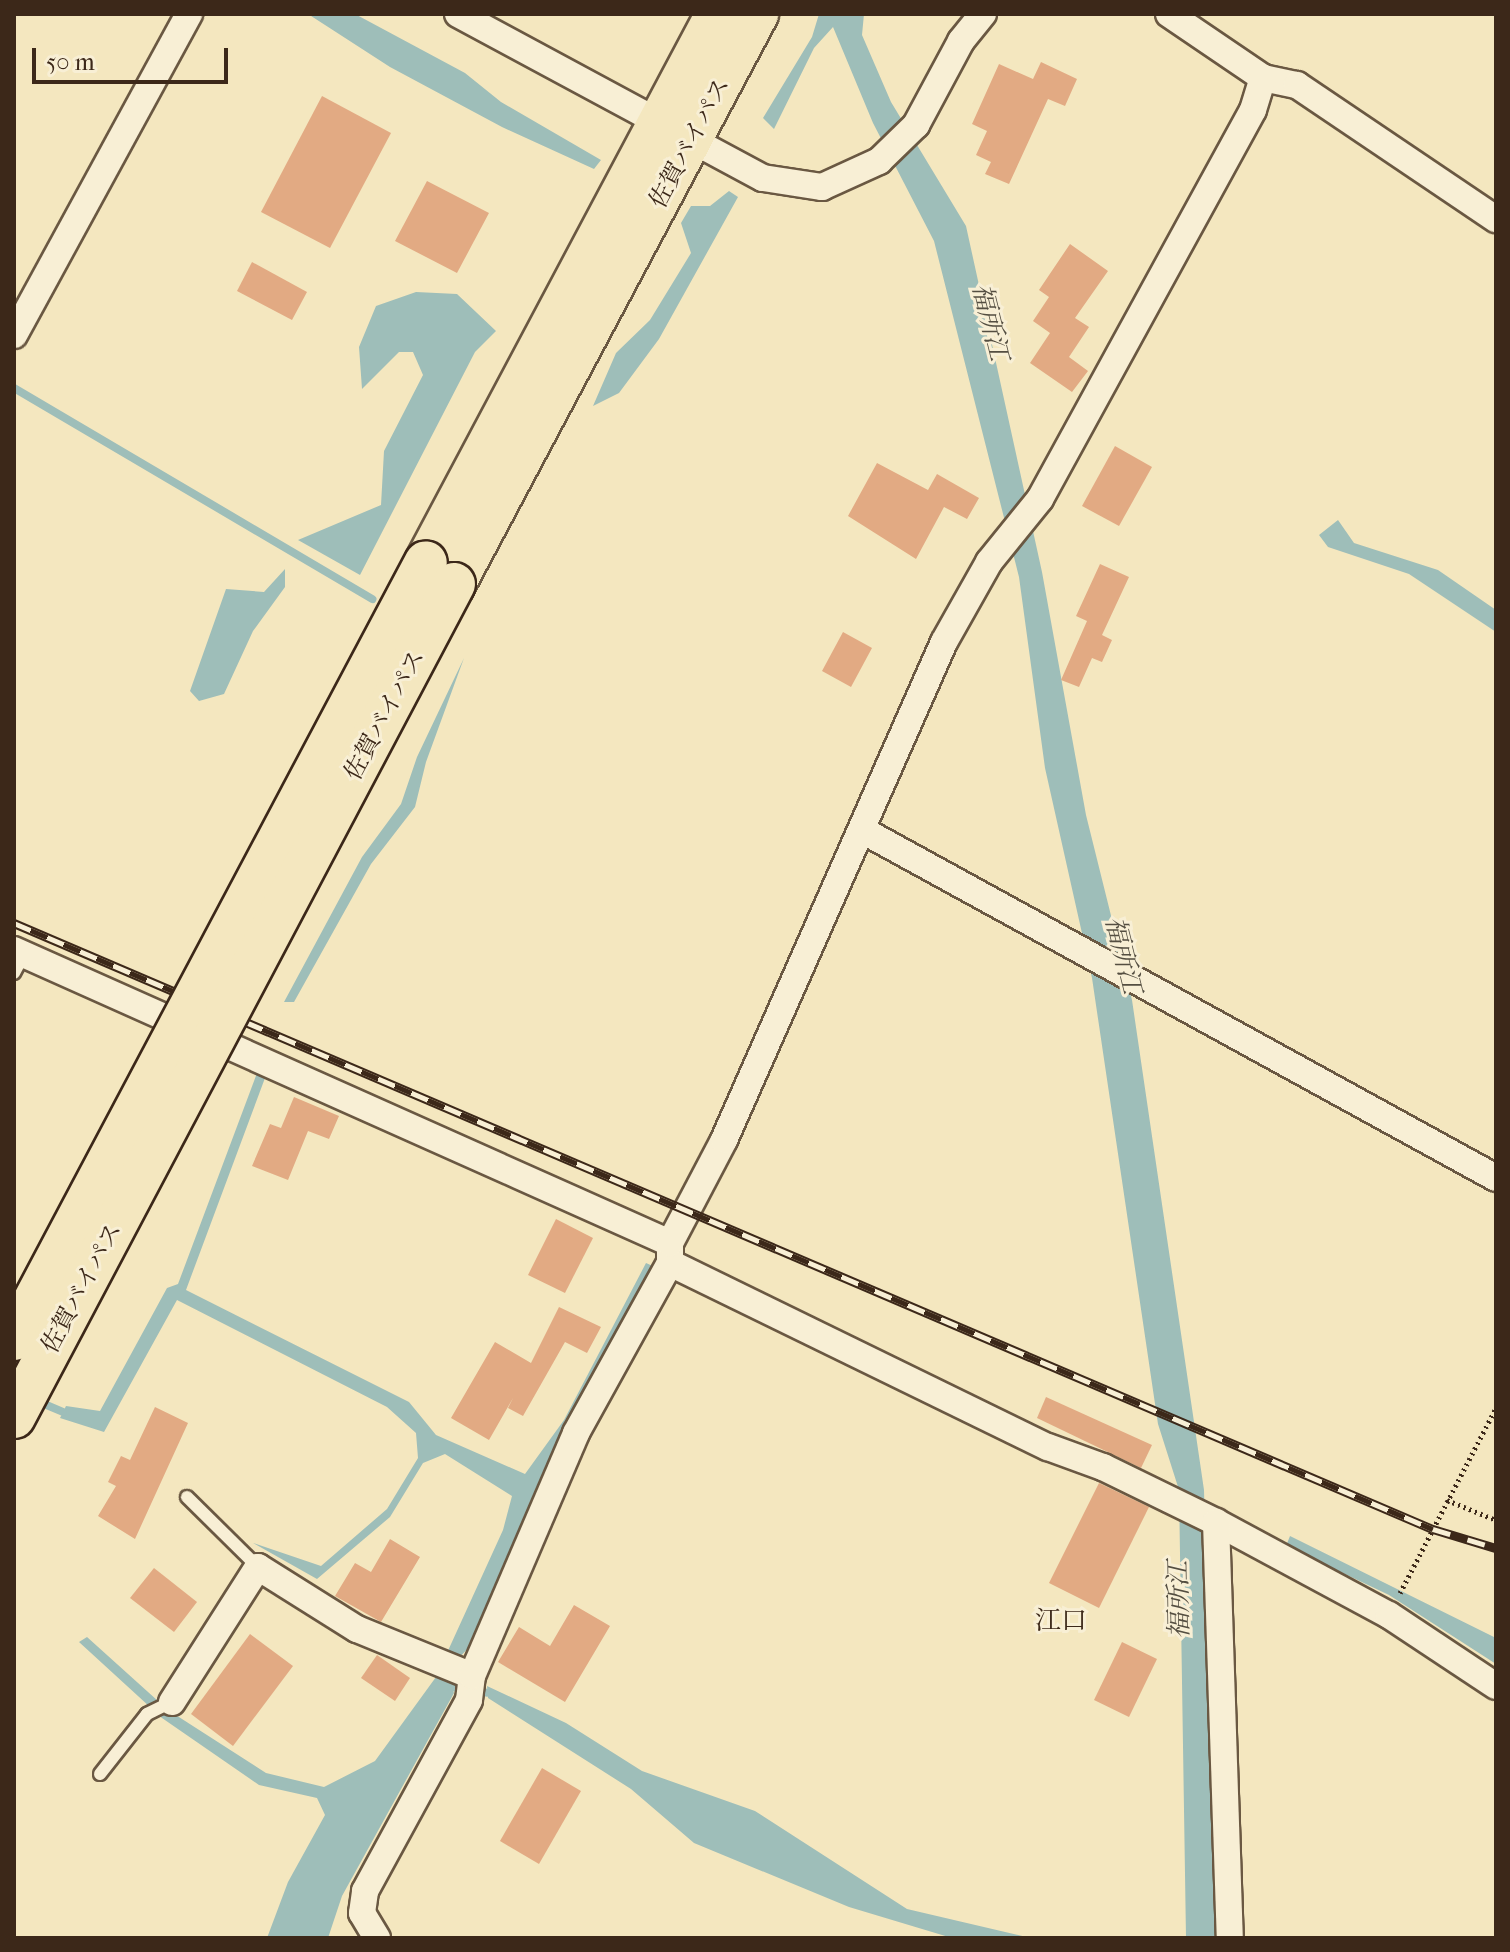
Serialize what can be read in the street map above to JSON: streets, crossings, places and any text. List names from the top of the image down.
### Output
{
  "streets": {
    "highway": ["佐賀バイパス"]
  },
  "districts": ["江口"],
  "water": ["福所江"],
  "scale_bar": "50 m"
}
